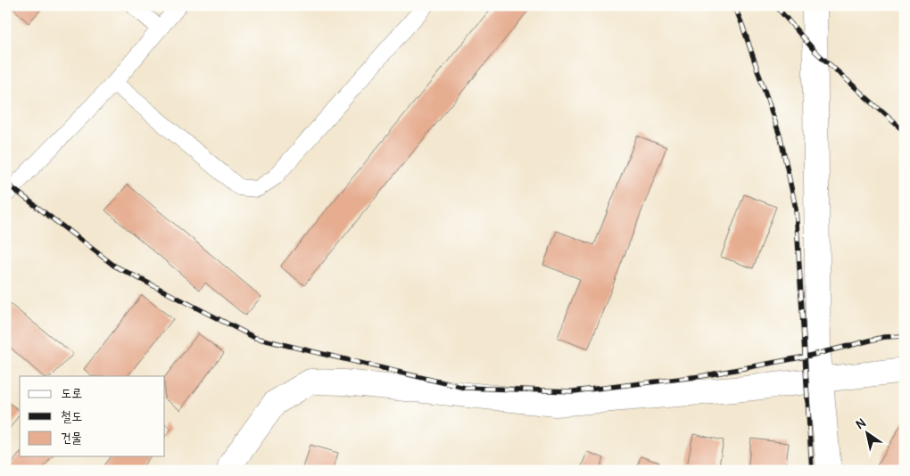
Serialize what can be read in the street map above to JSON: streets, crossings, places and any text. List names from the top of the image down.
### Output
{
  "legend": ["도로", "철도", "건물"],
  "north": "top left"
}
